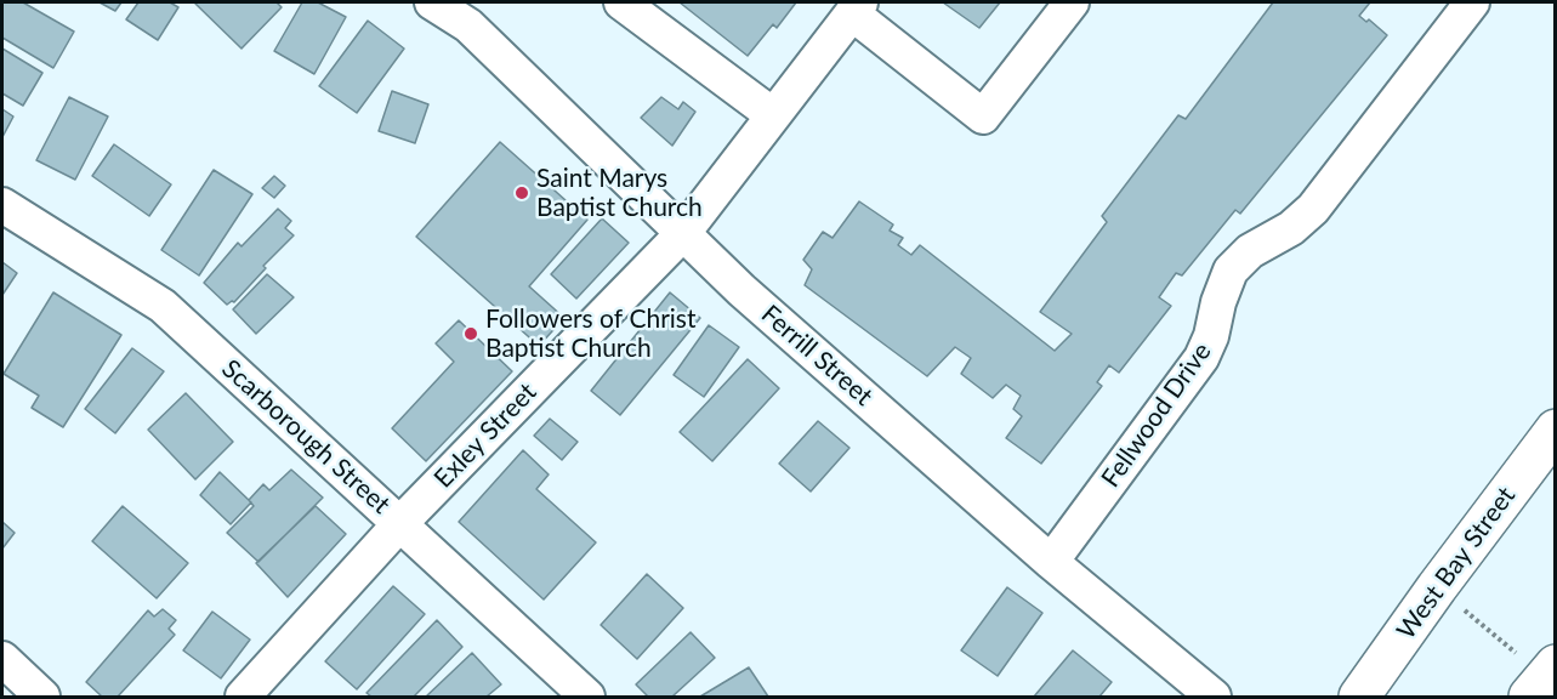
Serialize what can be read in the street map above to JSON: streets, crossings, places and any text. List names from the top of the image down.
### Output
{
  "streets": {
    "main road": ["West Bay Street"],
    "street": [
      "Ferrill Street",
      "Fellwood Drive",
      "Exley Street",
      "Scarborough Street"
    ]
  },
  "crossings": [
    ["Ferrill Street", "Fellwood Drive"],
    ["Ferrill Street", "Exley Street"],
    ["Exley Street", "Scarborough Street"]
  ],
  "places": ["Saint Marys Baptist Church", "Followers of Christ Baptist Church"]
}
